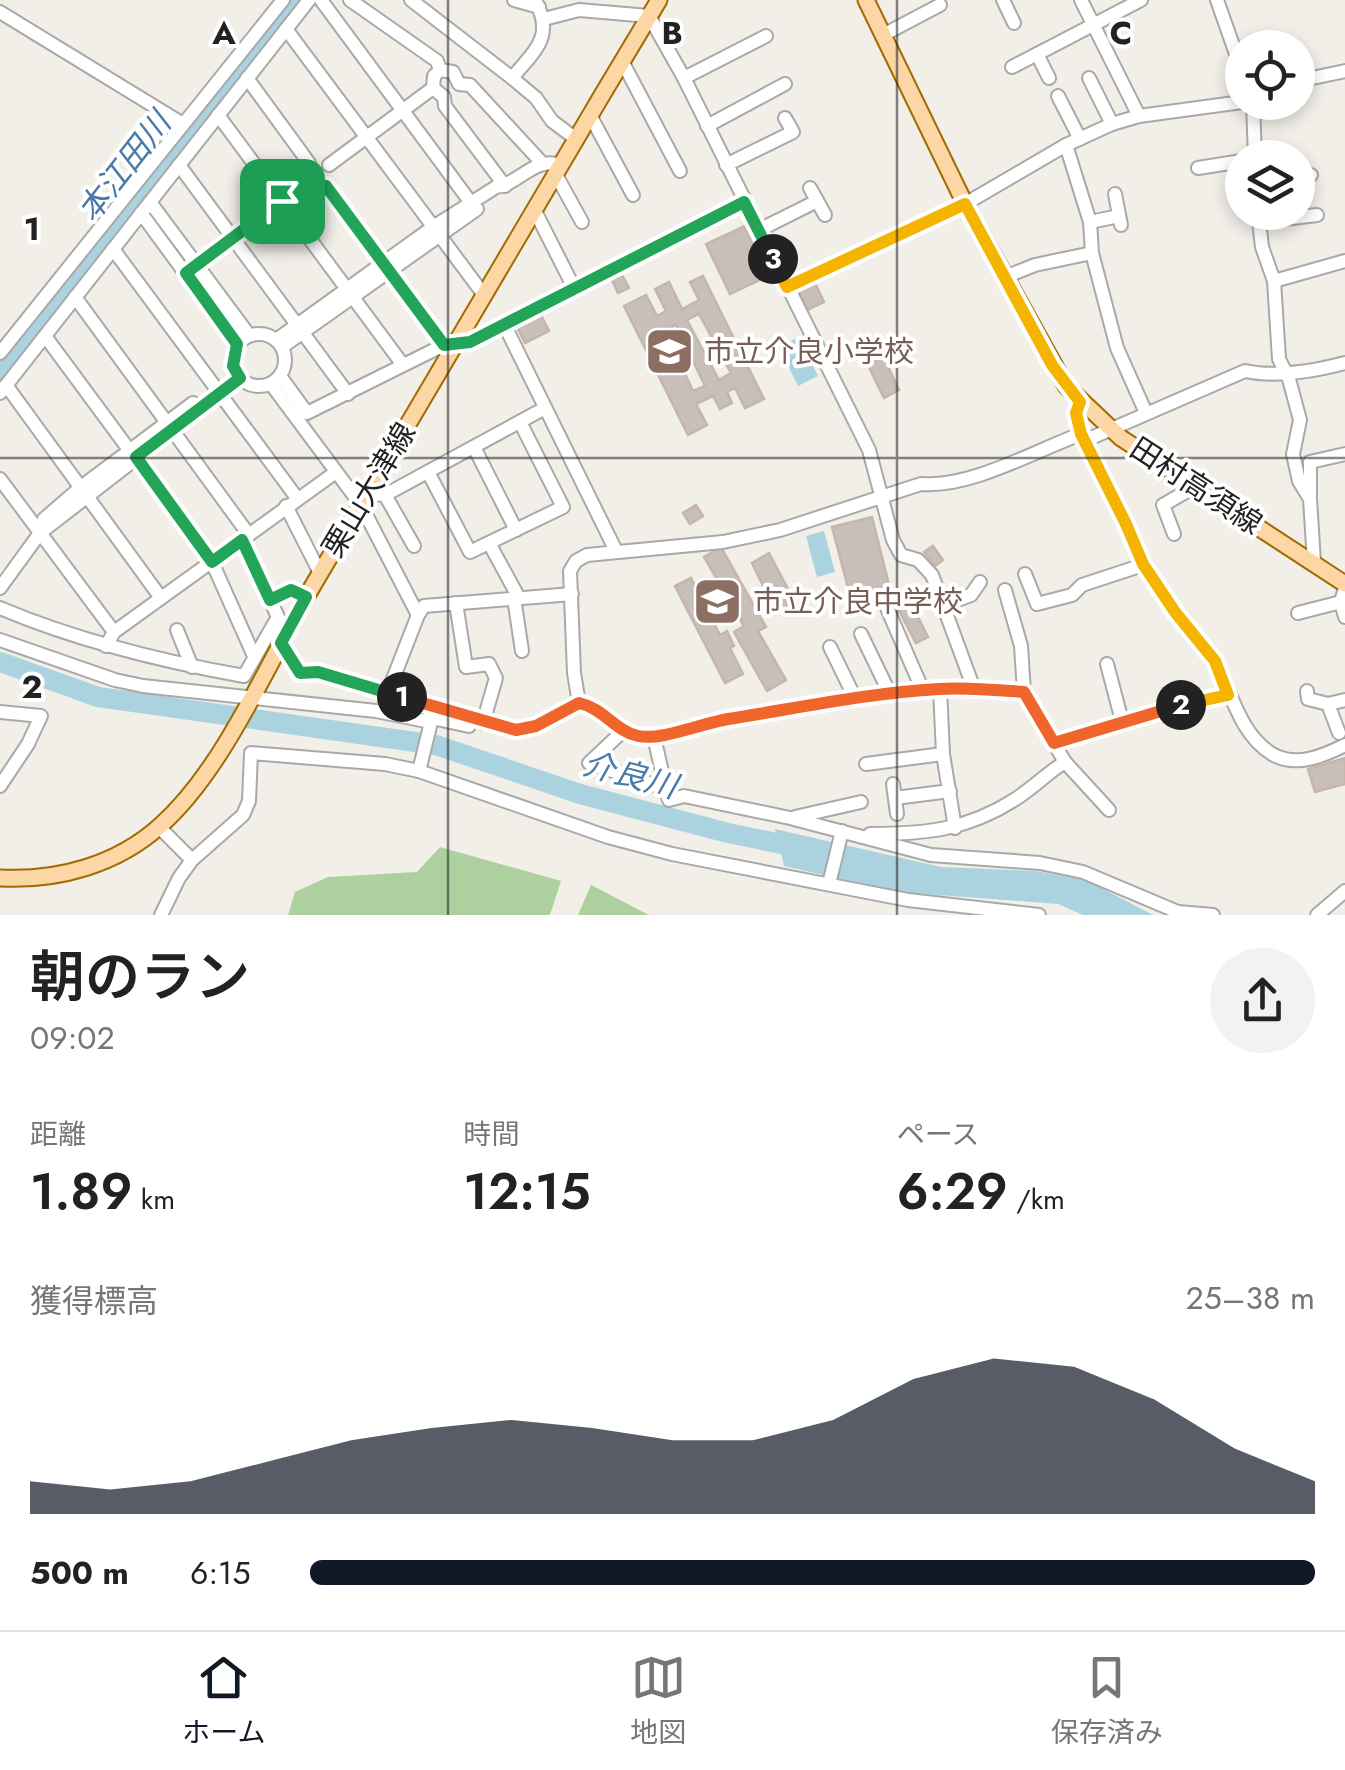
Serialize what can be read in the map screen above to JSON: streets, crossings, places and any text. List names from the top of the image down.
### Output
{
  "streets": {
    "main road": ["田村高須線", "栗山大津線"]
  },
  "water": ["本江田川", "介良川"],
  "places": {
    "school or university": ["市立介良小学校", "市立介良中学校"]
  },
  "page": {
    "pins": ["3", "1", "2"],
    "heading": ["朝のラン", "09:02"],
    "stats": [
      ["距離", "1.89 km"],
      ["時間", "12:15"],
      ["ペース", "6:29 /km"]
    ],
    "chart": ["獲得標高", "25–38 m"],
    "list": [
      {
        "name": "500 m",
        "note": "6:15"
      }
    ],
    "tabs": ["ホーム", "地図", "保存済み"]
  },
  "grid": {
    "columns": ["A", "B", "C"],
    "rows": ["1", "2"]
  }
}
